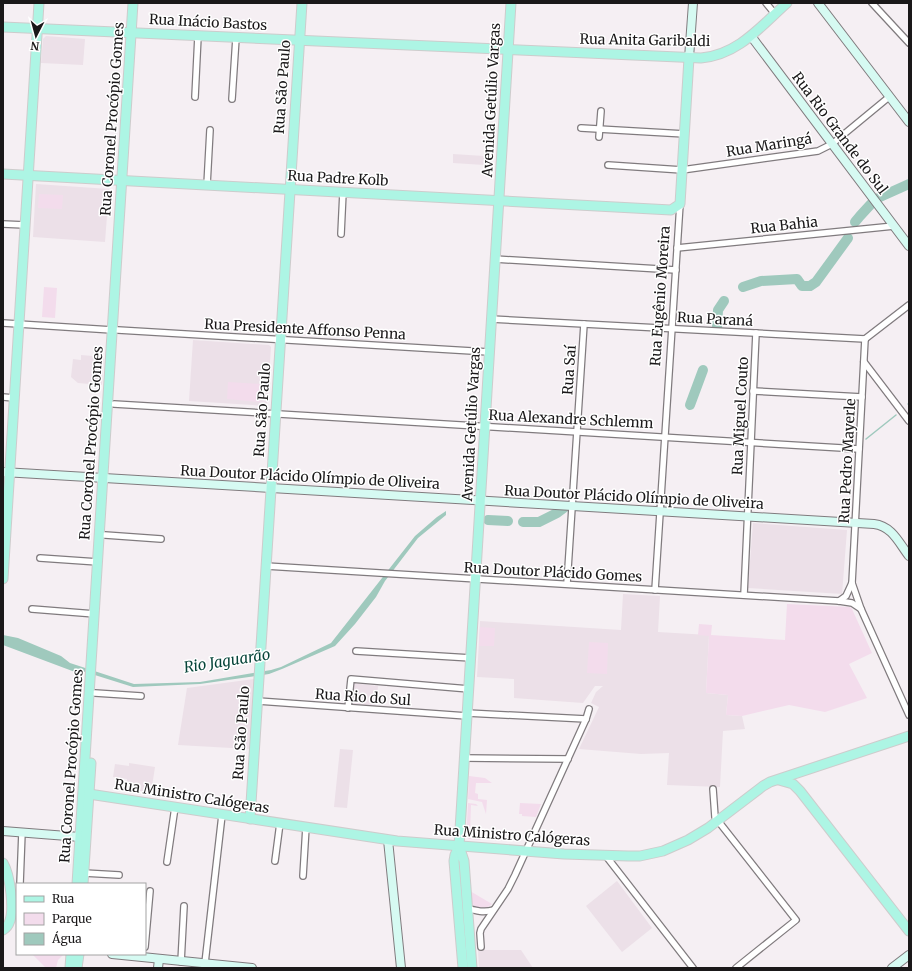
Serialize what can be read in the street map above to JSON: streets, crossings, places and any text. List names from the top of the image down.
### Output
{
  "streets": {
    "main road": [
      "Rua Inácio Bastos",
      "Rua Anita Garibaldi",
      "Rua São Paulo",
      "Avenida Getúlio Vargas",
      "Rua Coronel Procópio Gomes",
      "Rua Rio Grande do Sul",
      "Rua Padre Kolb",
      "Rua Eugênio Moreira",
      "Rua Doutor Plácido Olímpio de Oliveira",
      "Rua Ministro Calógeras"
    ],
    "street": [
      "Rua Maringá",
      "Rua Bahia",
      "Rua Paraná",
      "Rua Presidente Affonso Penna",
      "Rua Saí",
      "Rua Miguel Couto",
      "Rua Alexandre Schlemm",
      "Rua Pedro Mayerle",
      "Rua Doutor Plácido Gomes",
      "Rua Rio do Sul"
    ]
  },
  "crossings": [
    ["Rua Inácio Bastos", "Rua Anita Garibaldi"],
    ["Rua Inácio Bastos", "Rua São Paulo"],
    ["Rua Inácio Bastos", "Avenida Getúlio Vargas"],
    ["Rua Inácio Bastos", "Rua Coronel Procópio Gomes"],
    ["Rua Anita Garibaldi", "Avenida Getúlio Vargas"],
    ["Rua Anita Garibaldi", "Rua Rio Grande do Sul"],
    ["Rua Anita Garibaldi", "Rua Eugênio Moreira"],
    ["Rua São Paulo", "Rua Padre Kolb"],
    ["Rua São Paulo", "Rua Presidente Affonso Penna"],
    ["Rua São Paulo", "Rua Alexandre Schlemm"],
    ["Rua São Paulo", "Rua Doutor Plácido Olímpio de Oliveira"],
    ["Rua São Paulo", "Rua Doutor Plácido Gomes"],
    ["Rua São Paulo", "Rua Rio do Sul"],
    ["Rua São Paulo", "Rua Ministro Calógeras"],
    ["Avenida Getúlio Vargas", "Rua Padre Kolb"],
    ["Avenida Getúlio Vargas", "Rua Paraná"],
    ["Avenida Getúlio Vargas", "Rua Presidente Affonso Penna"],
    ["Avenida Getúlio Vargas", "Rua Alexandre Schlemm"],
    ["Avenida Getúlio Vargas", "Rua Doutor Plácido Olímpio de Oliveira"],
    ["Avenida Getúlio Vargas", "Rua Doutor Plácido Gomes"],
    ["Avenida Getúlio Vargas", "Rua Rio do Sul"],
    ["Avenida Getúlio Vargas", "Rua Ministro Calógeras"],
    ["Rua Coronel Procópio Gomes", "Rua Padre Kolb"],
    ["Rua Coronel Procópio Gomes", "Rua Presidente Affonso Penna"],
    ["Rua Coronel Procópio Gomes", "Rua Alexandre Schlemm"],
    ["Rua Coronel Procópio Gomes", "Rua Doutor Plácido Olímpio de Oliveira"],
    ["Rua Coronel Procópio Gomes", "Rua Ministro Calógeras"],
    ["Rua Rio Grande do Sul", "Rua Maringá"],
    ["Rua Rio Grande do Sul", "Rua Bahia"],
    ["Rua Maringá", "Rua Eugênio Moreira"],
    ["Rua Bahia", "Rua Eugênio Moreira"],
    ["Rua Eugênio Moreira", "Rua Paraná"],
    ["Rua Eugênio Moreira", "Rua Alexandre Schlemm"],
    ["Rua Eugênio Moreira", "Rua Doutor Plácido Olímpio de Oliveira"],
    ["Rua Eugênio Moreira", "Rua Doutor Plácido Gomes"],
    ["Rua Paraná", "Rua Saí"],
    ["Rua Paraná", "Rua Miguel Couto"],
    ["Rua Paraná", "Rua Pedro Mayerle"],
    ["Rua Saí", "Rua Alexandre Schlemm"],
    ["Rua Saí", "Rua Doutor Plácido Olímpio de Oliveira"],
    ["Rua Saí", "Rua Doutor Plácido Gomes"],
    ["Rua Miguel Couto", "Rua Alexandre Schlemm"],
    ["Rua Miguel Couto", "Rua Doutor Plácido Olímpio de Oliveira"],
    ["Rua Miguel Couto", "Rua Doutor Plácido Gomes"],
    ["Rua Alexandre Schlemm", "Rua Pedro Mayerle"],
    ["Rua Pedro Mayerle", "Rua Doutor Plácido Olímpio de Oliveira"]
  ],
  "water": ["Rio Jaguarão"],
  "legend": ["Rua", "Parque", "Água"],
  "north": "bottom"
}
